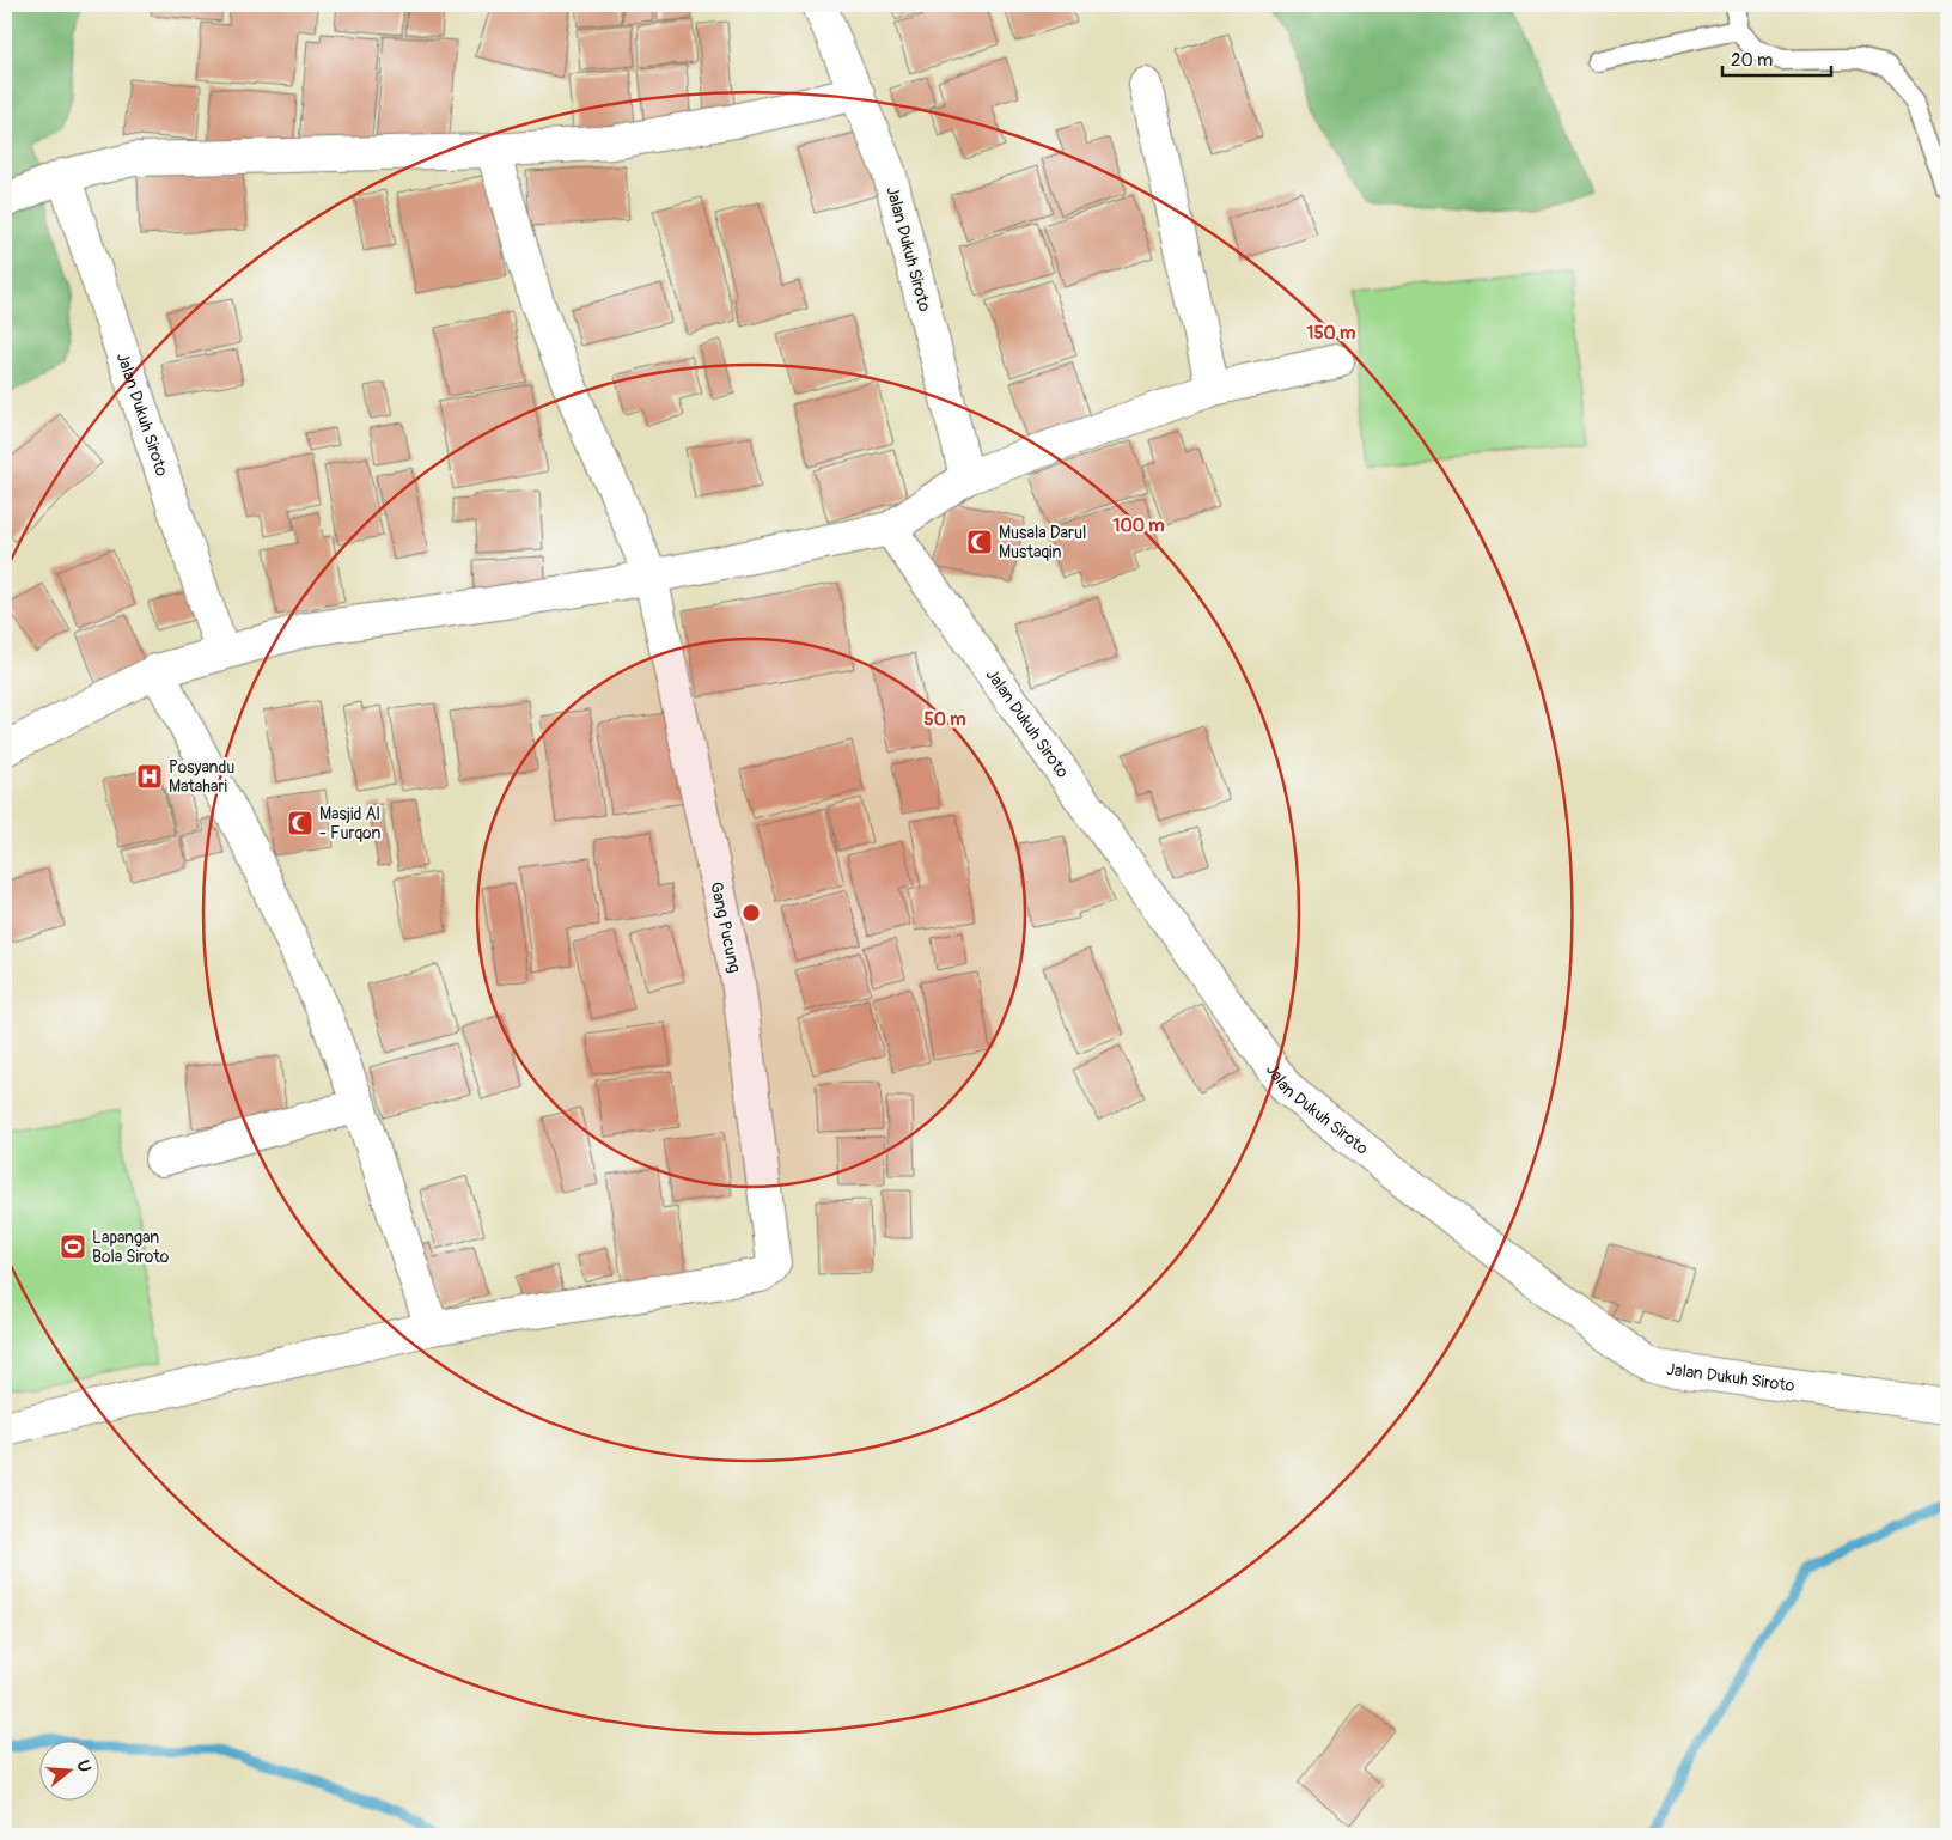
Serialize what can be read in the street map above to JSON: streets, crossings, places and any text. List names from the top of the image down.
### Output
{
  "streets": {
    "street": ["Jalan Dukuh Siroto", "Gang Pucung"]
  },
  "places": {
    "mosque": ["Musala Darul Mustaqin", "Masjid Al - Furqon"],
    "hospital": ["Posyandu Matahari"],
    "sports": ["Lapangan Bola Siroto"]
  },
  "scale_bar": "20 m",
  "north": "right",
  "rings": ["150 m", "100 m", "50 m"]
}
